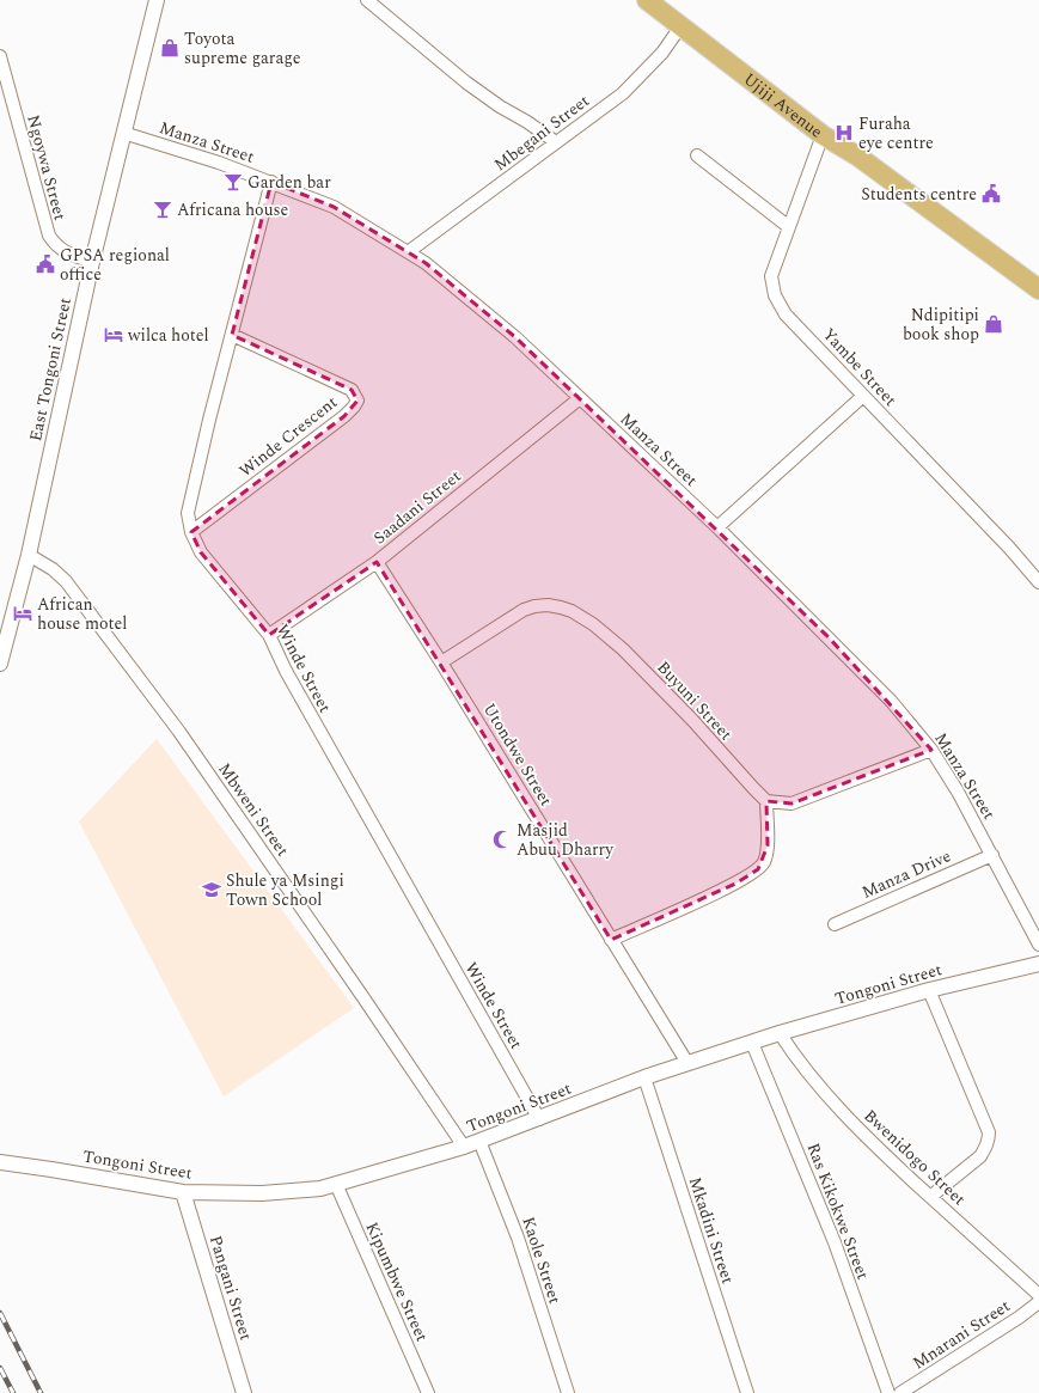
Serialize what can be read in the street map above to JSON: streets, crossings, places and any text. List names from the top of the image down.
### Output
{
  "streets": {
    "highway": ["Ujiji Avenue"],
    "street": [
      "Mbegani Street",
      "Manza Street",
      "Ngoywa Street",
      "Yambe Street",
      "East Tongoni Street",
      "Winde Crescent",
      "Saadani Street",
      "Winde Street",
      "Buyuni Street",
      "Utondwe Street",
      "Mbweni Street",
      "Manza Drive",
      "Tongoni Street",
      "Bwenidogo Street",
      "Ras Kikokwe Street",
      "Mkadini Street",
      "Kaole Street",
      "Kipumbwe Street",
      "Pangani Street",
      "Mnarani Street"
    ]
  },
  "crossings": [
    ["Ujiji Avenue", "Mbegani Street"],
    ["Ujiji Avenue", "Yambe Street"],
    ["Mbegani Street", "Manza Street"],
    ["Manza Street", "East Tongoni Street"],
    ["Manza Street", "Saadani Street"],
    ["Manza Street", "Winde Street"],
    ["Manza Street", "Manza Drive"],
    ["Ngoywa Street", "East Tongoni Street"],
    ["East Tongoni Street", "Mbweni Street"],
    ["Winde Crescent", "Winde Street"],
    ["Saadani Street", "Winde Street"],
    ["Saadani Street", "Utondwe Street"],
    ["Winde Street", "Tongoni Street"],
    ["Buyuni Street", "Utondwe Street"],
    ["Utondwe Street", "Tongoni Street"],
    ["Mbweni Street", "Tongoni Street"],
    ["Tongoni Street", "Bwenidogo Street"],
    ["Tongoni Street", "Ras Kikokwe Street"],
    ["Tongoni Street", "Mkadini Street"],
    ["Tongoni Street", "Kaole Street"],
    ["Tongoni Street", "Kipumbwe Street"],
    ["Tongoni Street", "Pangani Street"]
  ],
  "places": {
    "shop": ["Toyota supreme garage", "Ndipitipi book shop"],
    "hospital": ["Furaha eye centre"],
    "bar": ["Garden bar", "Africana house"],
    "public building": ["Students centre", "GPSA regional office"],
    "hotel": ["wilca hotel", "African house motel"],
    "mosque": ["Masjid Abuu Dharry"],
    "school or university": ["Shule ya Msingi Town School"]
  }
}
